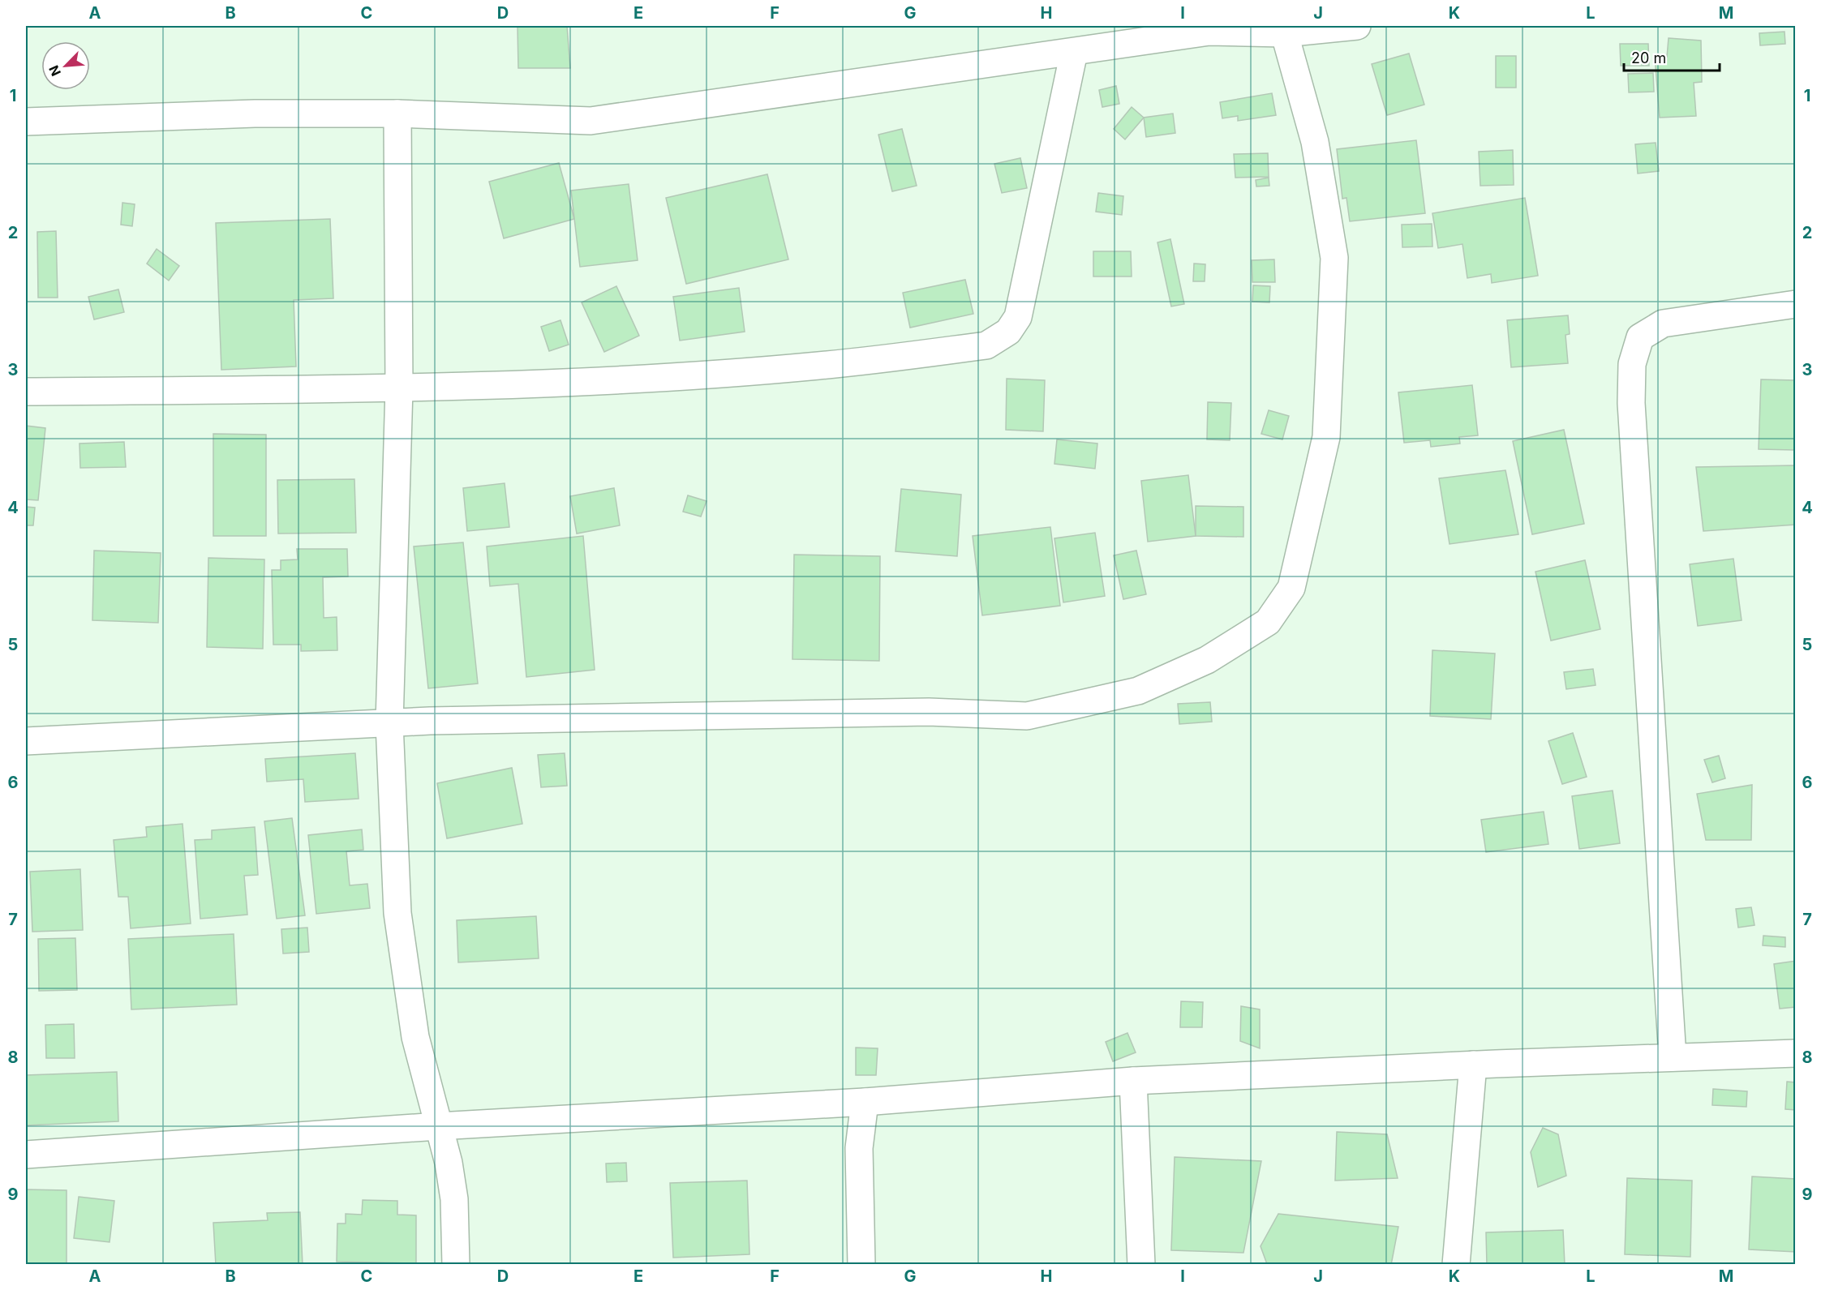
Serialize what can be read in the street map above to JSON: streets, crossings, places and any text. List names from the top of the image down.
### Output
{
  "scale_bar": "20 m",
  "north": "bottom left",
  "grid": {
    "columns": [
      "A",
      "B",
      "C",
      "D",
      "E",
      "F",
      "G",
      "H",
      "I",
      "J",
      "K",
      "L",
      "M"
    ],
    "rows": [
      "1",
      "2",
      "3",
      "4",
      "5",
      "6",
      "7",
      "8",
      "9"
    ]
  }
}
